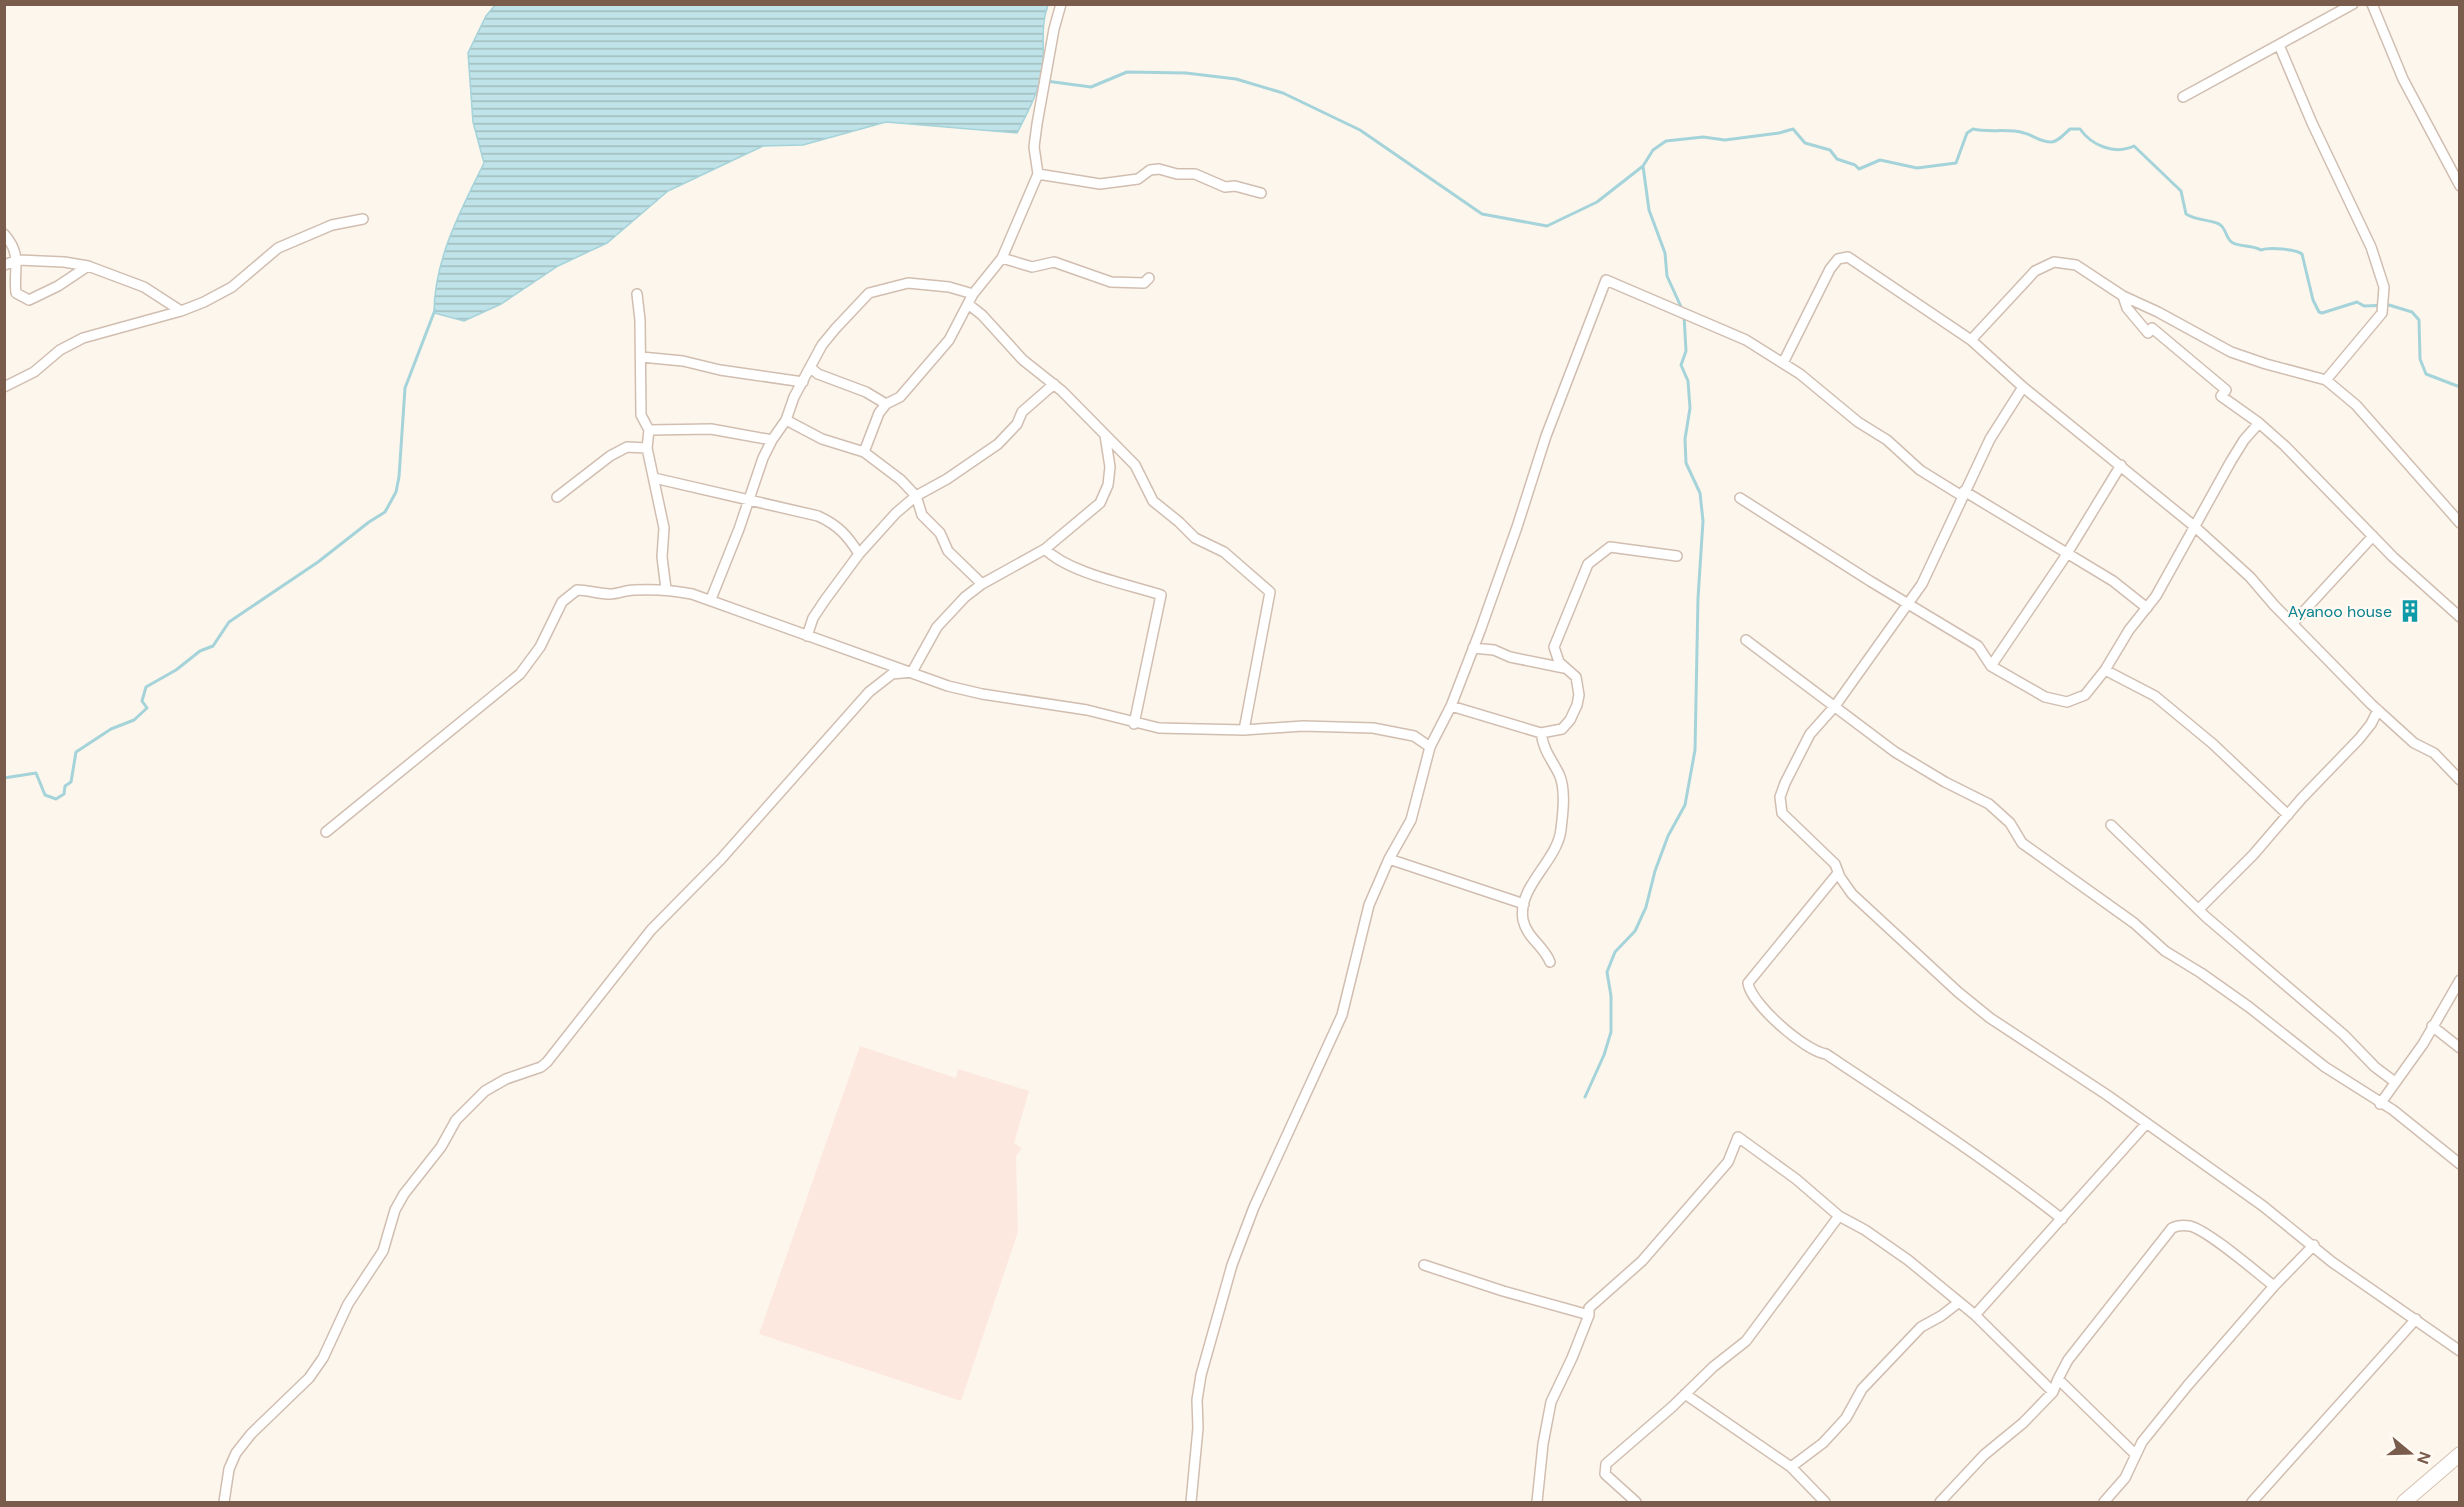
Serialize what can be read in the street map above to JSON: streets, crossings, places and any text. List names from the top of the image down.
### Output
{
  "places": {
    "building": ["Ayanoo house"]
  },
  "north": "right"
}
